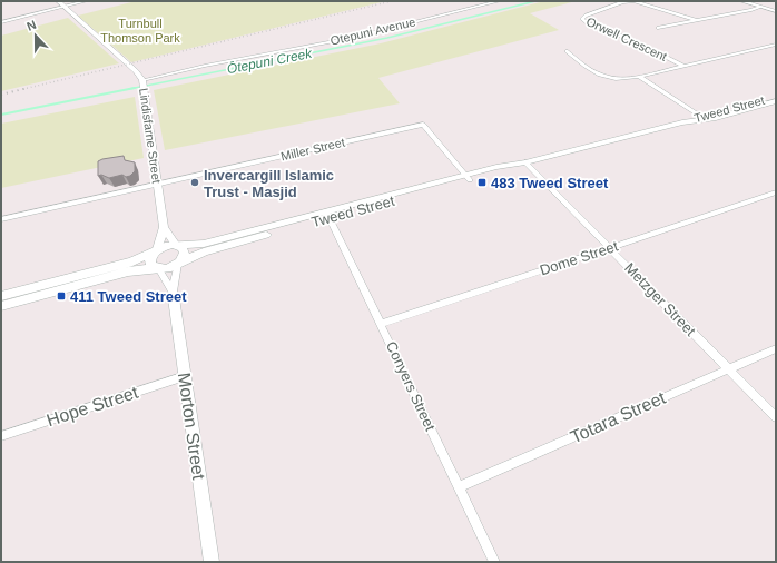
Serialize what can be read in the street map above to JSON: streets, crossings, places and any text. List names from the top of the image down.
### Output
{
  "streets": {
    "main road": ["Tweed Street"],
    "street": [
      "Otepuni Avenue",
      "Orwell Crescent",
      "Lindisfarne Street",
      "Miller Street",
      "Dome Street",
      "Metzger Street",
      "Conyers Street",
      "Hope Street",
      "Totara Street",
      "Morton Street"
    ]
  },
  "crossings": [
    ["Otepuni Avenue", "Lindisfarne Street"],
    ["Tweed Street", "Lindisfarne Street"],
    ["Tweed Street", "Miller Street"],
    ["Tweed Street", "Metzger Street"],
    ["Tweed Street", "Conyers Street"],
    ["Tweed Street", "Morton Street"],
    ["Lindisfarne Street", "Miller Street"],
    ["Lindisfarne Street", "Morton Street"],
    ["Dome Street", "Metzger Street"],
    ["Dome Street", "Conyers Street"],
    ["Metzger Street", "Totara Street"],
    ["Conyers Street", "Totara Street"],
    ["Hope Street", "Morton Street"]
  ],
  "water": ["Ōtepuni Creek"],
  "parks": ["Turnbull Thomson Park"],
  "places": {
    "other": ["Invercargill Islamic Trust - Masjid"],
    "transit": ["483 Tweed Street", "411 Tweed Street"]
  },
  "north": "top"
}
